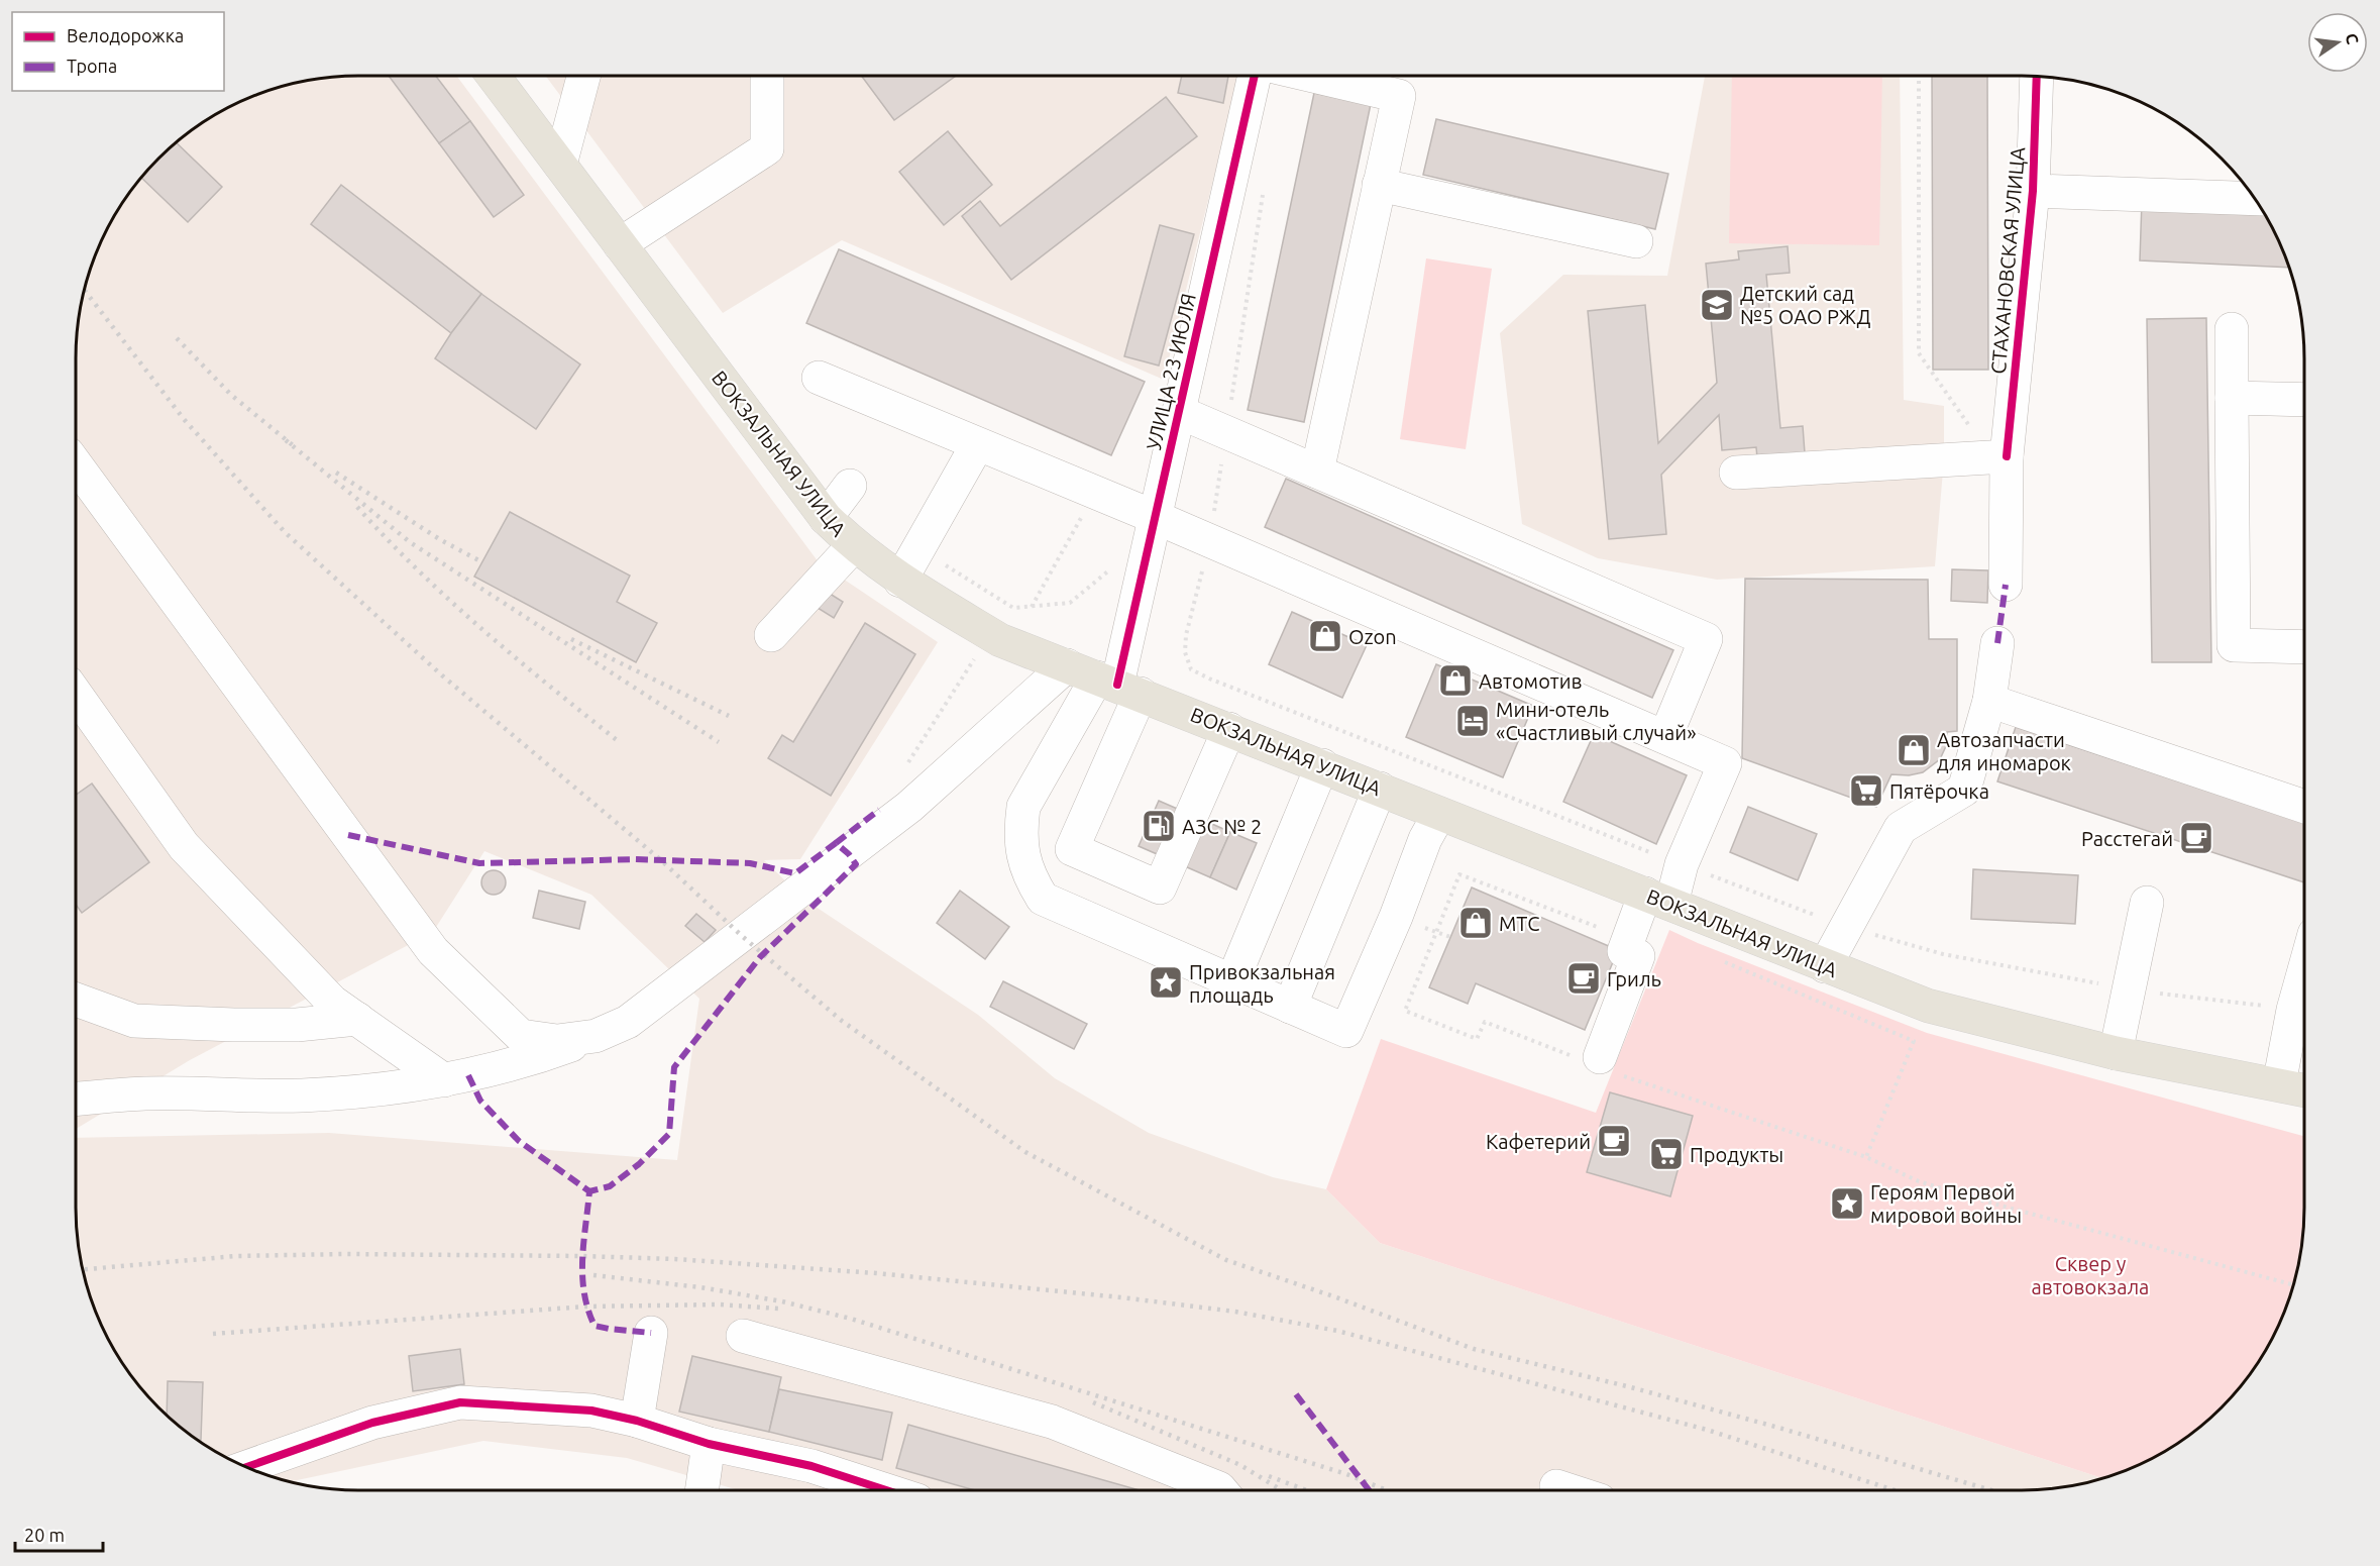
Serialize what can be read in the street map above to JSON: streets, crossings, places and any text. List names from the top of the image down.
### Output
{
  "streets": {
    "main road": ["ВОКЗАЛЬНАЯ УЛИЦА"],
    "street": ["СТАХАНОВСКАЯ УЛИЦА", "УЛИЦА 23 ИЮЛЯ"]
  },
  "crossings": [
    ["УЛИЦА 23 ИЮЛЯ", "ВОКЗАЛЬНАЯ УЛИЦА"]
  ],
  "parks": ["Сквер у автовокзала"],
  "places": {
    "school or university": ["Детский сад №5 ОАО РЖД"],
    "shop": [
      "Ozon",
      "Автомотив",
      "Автозапчасти для иномарок",
      "МТС"
    ],
    "hotel": ["Мини-отель «Счастливый случай»"],
    "supermarket": ["Пятёрочка", "Продукты"],
    "fuel station": ["АЗС № 2"],
    "cafe": ["Расстегай", "Гриль", "Кафетерий"],
    "place": ["Привокзальная площадь", "Героям Первой мировой войны"]
  },
  "legend": ["Велодорожка", "Тропа"],
  "scale_bar": "20 m",
  "north": "right"
}
